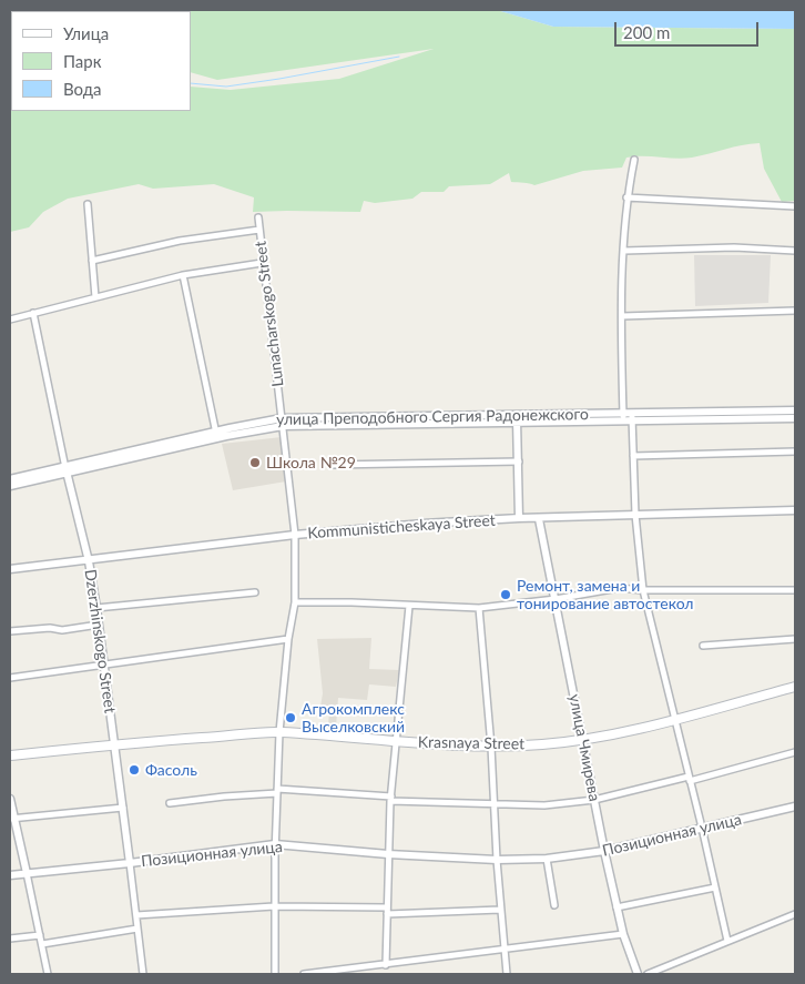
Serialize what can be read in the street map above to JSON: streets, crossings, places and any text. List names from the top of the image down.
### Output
{
  "streets": {
    "main road": ["Krasnaya Street"],
    "street": [
      "Lunacharskogo Street",
      "улица Преподобного Сергия Радонежского",
      "Kommunisticheskaya Street",
      "Dzerzhinskogo Street",
      "улица Чмирева",
      "Позиционная улица"
    ]
  },
  "crossings": [
    ["Lunacharskogo Street", "улица Преподобного Сергия Радонежского"],
    ["Lunacharskogo Street", "Kommunisticheskaya Street"],
    ["Lunacharskogo Street", "Krasnaya Street"],
    ["Lunacharskogo Street", "Позиционная улица"],
    ["улица Преподобного Сергия Радонежского", "Dzerzhinskogo Street"],
    ["Kommunisticheskaya Street", "Dzerzhinskogo Street"],
    ["Kommunisticheskaya Street", "улица Чмирева"],
    ["Dzerzhinskogo Street", "Krasnaya Street"],
    ["Dzerzhinskogo Street", "Позиционная улица"],
    ["Krasnaya Street", "улица Чмирева"],
    ["улица Чмирева", "Позиционная улица"]
  ],
  "places": [
    "Школа №29",
    "Ремонт, замена и тонирование автостекол",
    "Агрокомплекс Выселковский",
    "Фасоль"
  ],
  "legend": ["Улица", "Парк", "Вода"],
  "scale_bar": "200 m"
}
